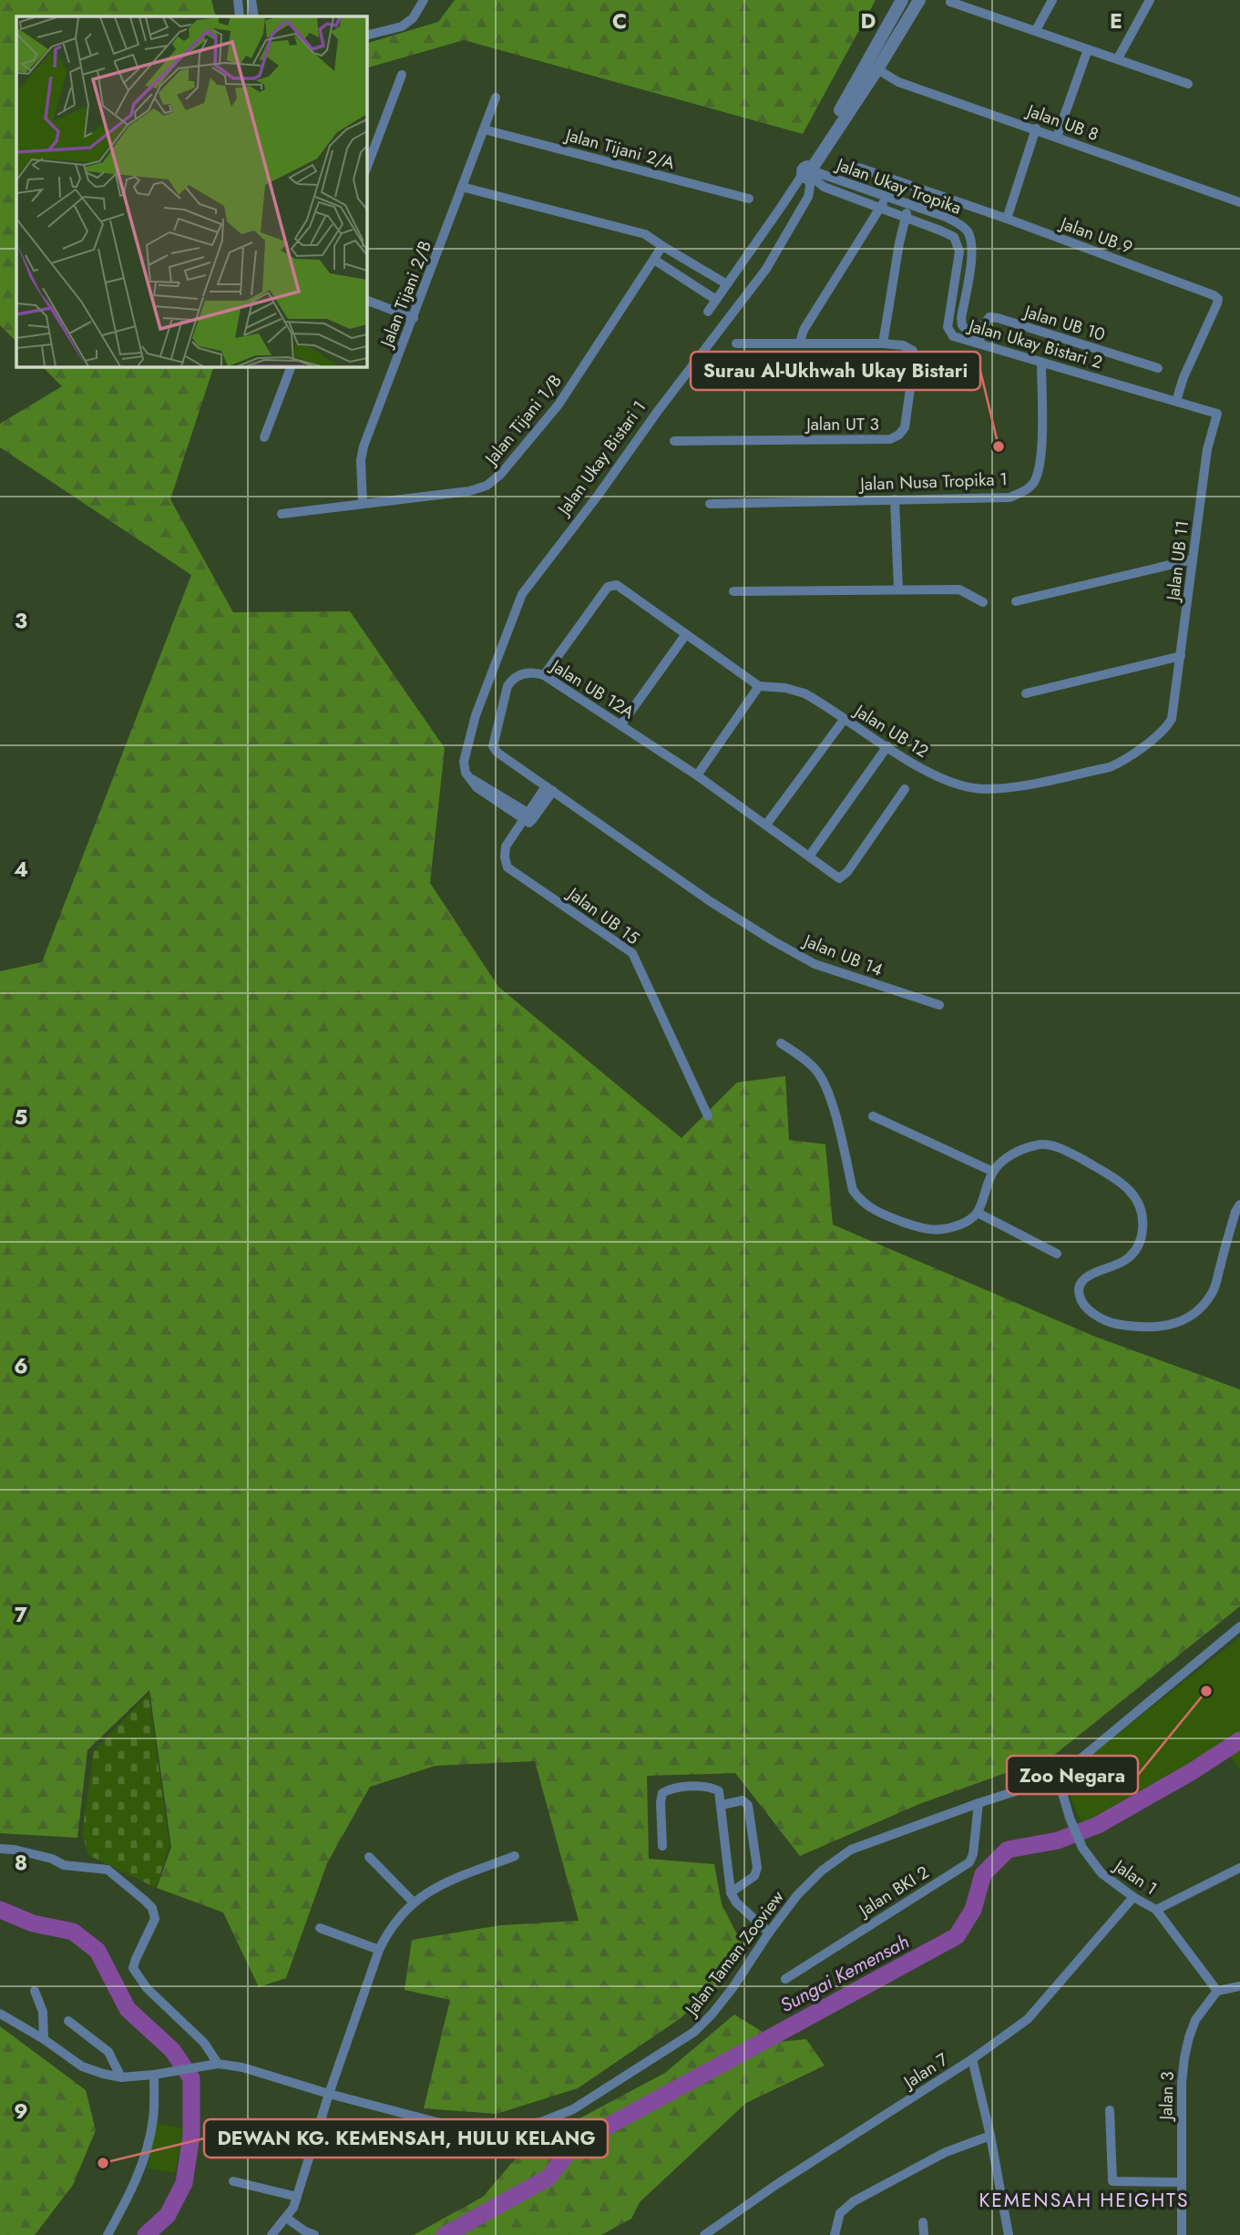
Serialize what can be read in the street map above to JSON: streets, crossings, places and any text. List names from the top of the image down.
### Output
{
  "streets": {
    "street": [
      "Jalan UB 8",
      "Jalan Tijani 2/A",
      "Jalan Ukay Tropika",
      "Jalan UB 9",
      "Jalan Tijani 2/B",
      "Jalan UB 10",
      "Jalan Ukay Bistari 2",
      "Jalan Tijani 1/B",
      "Jalan UT 3",
      "Jalan Ukay Bistari 1",
      "Jalan Nusa Tropika 1",
      "Jalan UB 11",
      "Jalan UB 12A",
      "Jalan UB 12",
      "Jalan UB 15",
      "Jalan UB 14",
      "Jalan 1",
      "Jalan BKI 2",
      "Jalan Taman Zooview",
      "Jalan 7",
      "Jalan 3"
    ]
  },
  "crossings": [
    ["Jalan UB 8", "Jalan Ukay Bistari 1"],
    ["Jalan Tijani 2/A", "Jalan Tijani 2/B"],
    ["Jalan Ukay Tropika", "Jalan UB 10"],
    ["Jalan Ukay Tropika", "Jalan Ukay Bistari 2"],
    ["Jalan Ukay Tropika", "Jalan Ukay Bistari 1"],
    ["Jalan UB 9", "Jalan Ukay Bistari 2"],
    ["Jalan Tijani 2/B", "Jalan Tijani 1/B"],
    ["Jalan UB 10", "Jalan Ukay Bistari 2"],
    ["Jalan Ukay Bistari 2", "Jalan Ukay Bistari 1"],
    ["Jalan Ukay Bistari 2", "Jalan Nusa Tropika 1"],
    ["Jalan Ukay Bistari 2", "Jalan UB 11"],
    ["Jalan Ukay Bistari 1", "Jalan UB 15"],
    ["Jalan UB 11", "Jalan UB 12"],
    ["Jalan UB 12A", "Jalan UB 12"],
    ["Jalan UB 12A", "Jalan UB 15"],
    ["Jalan UB 12A", "Jalan UB 14"],
    ["Jalan 1", "Jalan Taman Zooview"],
    ["Jalan 1", "Jalan 7"],
    ["Jalan 1", "Jalan 3"],
    ["Jalan BKI 2", "Jalan Taman Zooview"]
  ],
  "districts": ["KEMENSAH HEIGHTS"],
  "water": ["Sungai Kemensah"],
  "places": ["Surau Al-Ukhwah Ukay Bistari", "Zoo Negara", "DEWAN KG. KEMENSAH, HULU KELANG"],
  "grid": {
    "columns": ["C", "D", "E"],
    "rows": [
      "3",
      "4",
      "5",
      "6",
      "7",
      "8",
      "9"
    ]
  }
}
